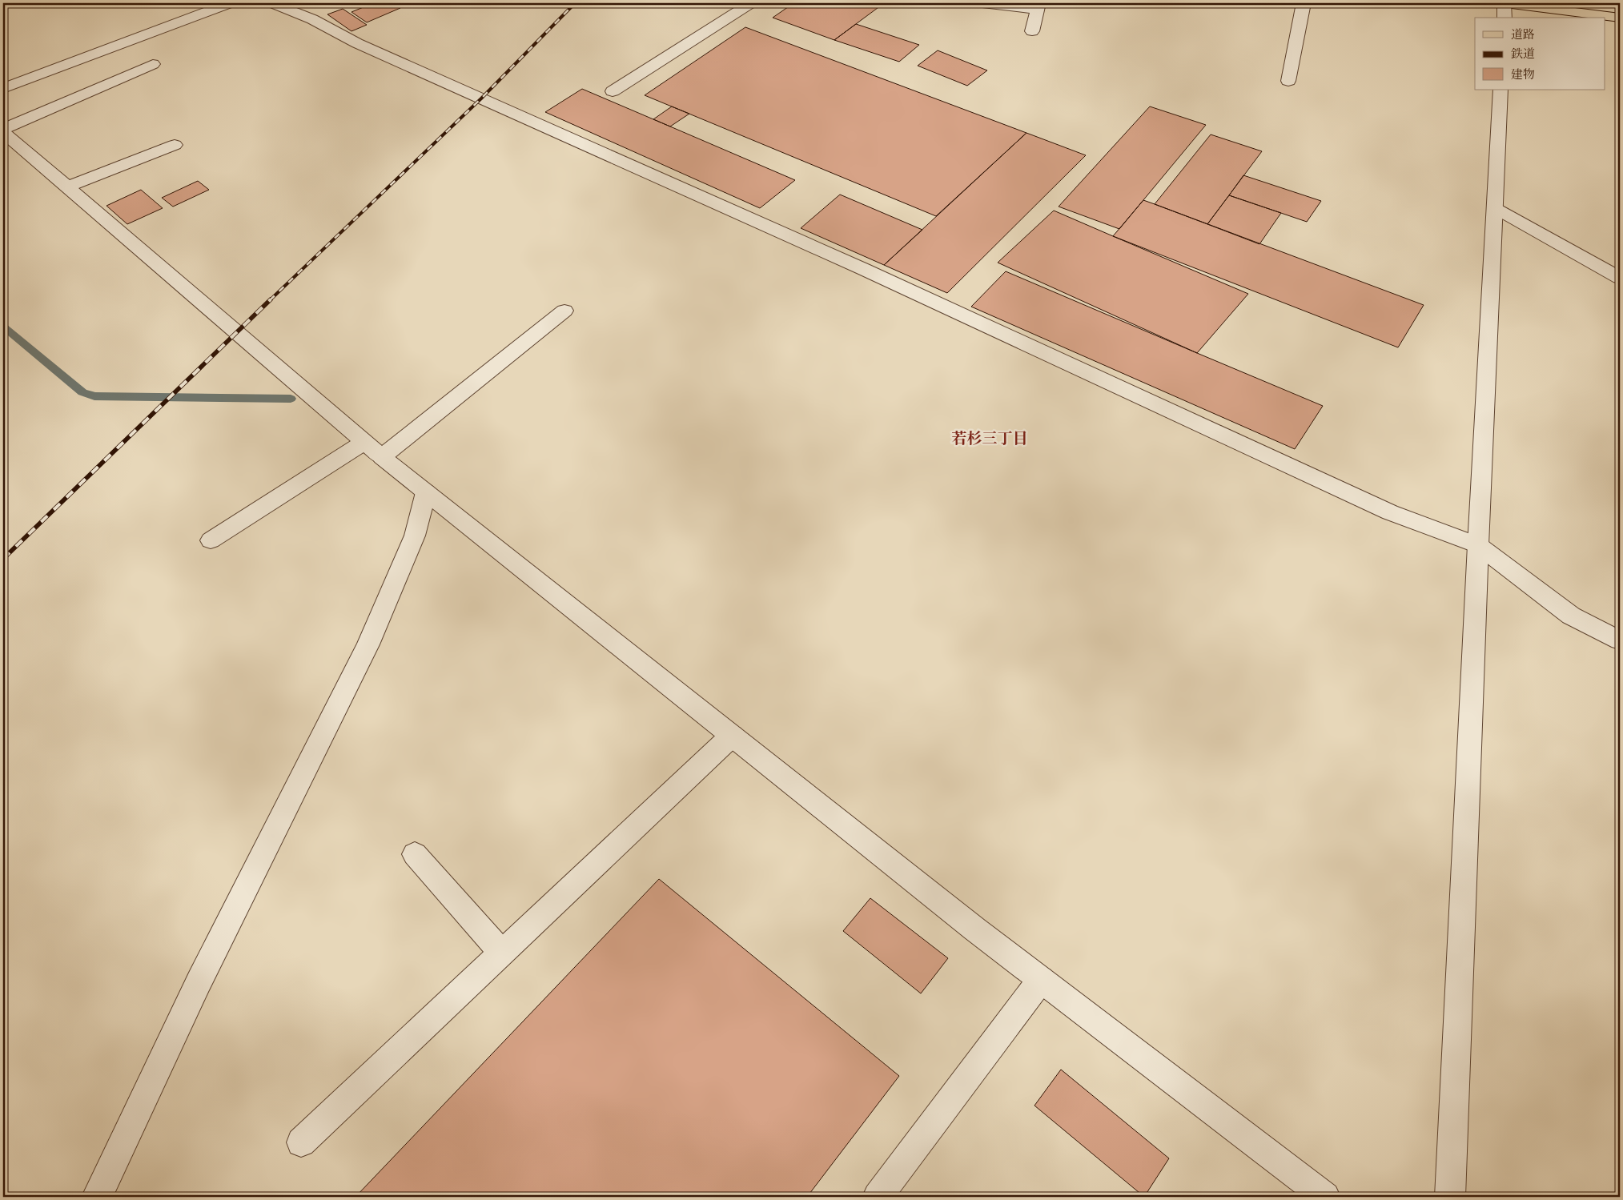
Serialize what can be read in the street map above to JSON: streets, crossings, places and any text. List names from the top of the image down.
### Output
{
  "districts": ["若杉三丁目"],
  "legend": ["道路", "鉄道", "建物"]
}
